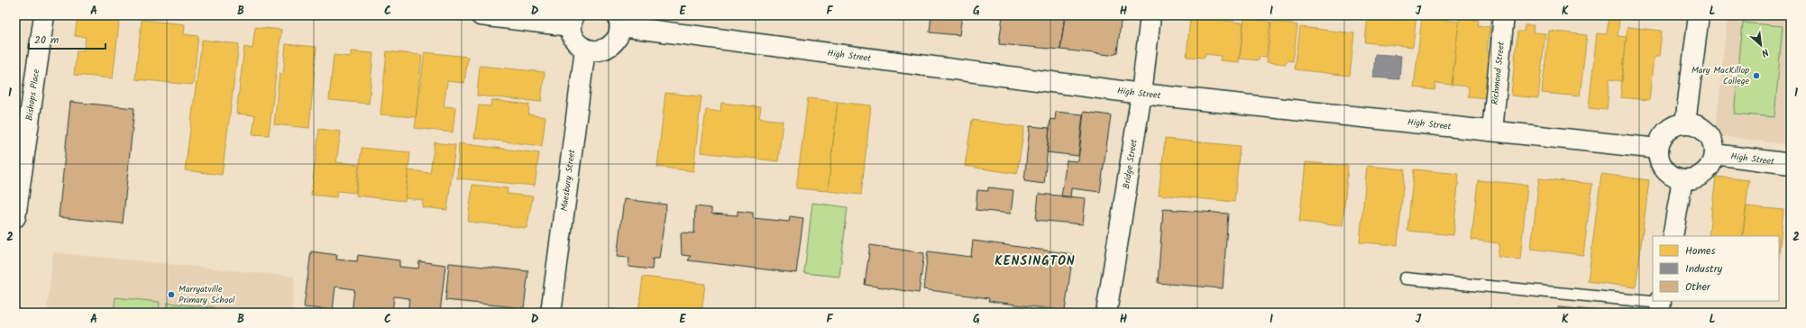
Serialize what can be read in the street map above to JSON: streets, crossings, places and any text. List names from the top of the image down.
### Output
{
  "streets": {
    "street": [
      "High Street",
      "Richmond Street",
      "Bishops Place",
      "Bridge Street",
      "Maesbury Street"
    ]
  },
  "crossings": [
    ["High Street", "Richmond Street"],
    ["High Street", "Bridge Street"]
  ],
  "districts": ["KENSINGTON"],
  "places": ["Mary MacKillop College", "Marryatville Primary School"],
  "legend": ["Homes", "Industry", "Other"],
  "scale_bar": "20 m",
  "north": "bottom right",
  "grid": {
    "columns": [
      "A",
      "B",
      "C",
      "D",
      "E",
      "F",
      "G",
      "H",
      "I",
      "J",
      "K",
      "L"
    ],
    "rows": ["1", "2"]
  }
}
